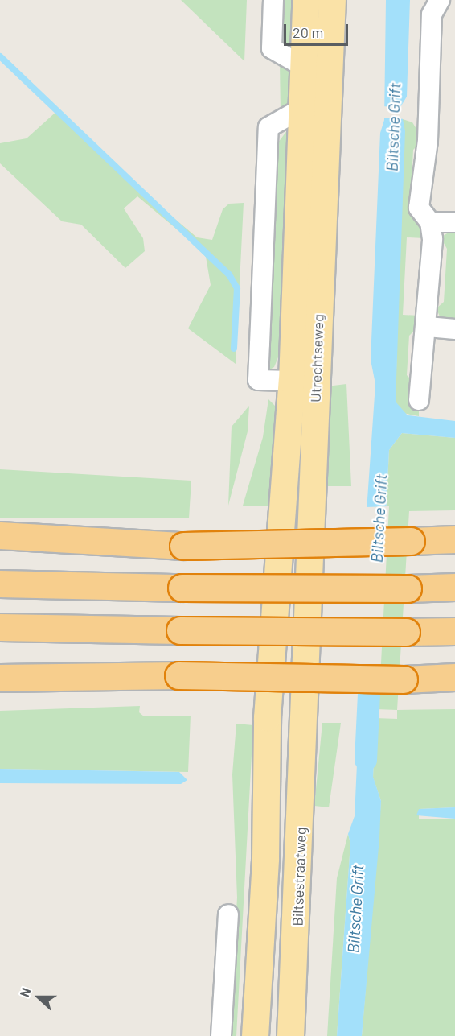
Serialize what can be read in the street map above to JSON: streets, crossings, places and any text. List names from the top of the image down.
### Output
{
  "streets": {
    "main road": ["Utrechtseweg", "Biltsestraatweg"]
  },
  "crossings": [
    ["Utrechtseweg", "Biltsestraatweg"]
  ],
  "water": ["Biltsche Grift"],
  "scale_bar": "20 m",
  "north": "left"
}
